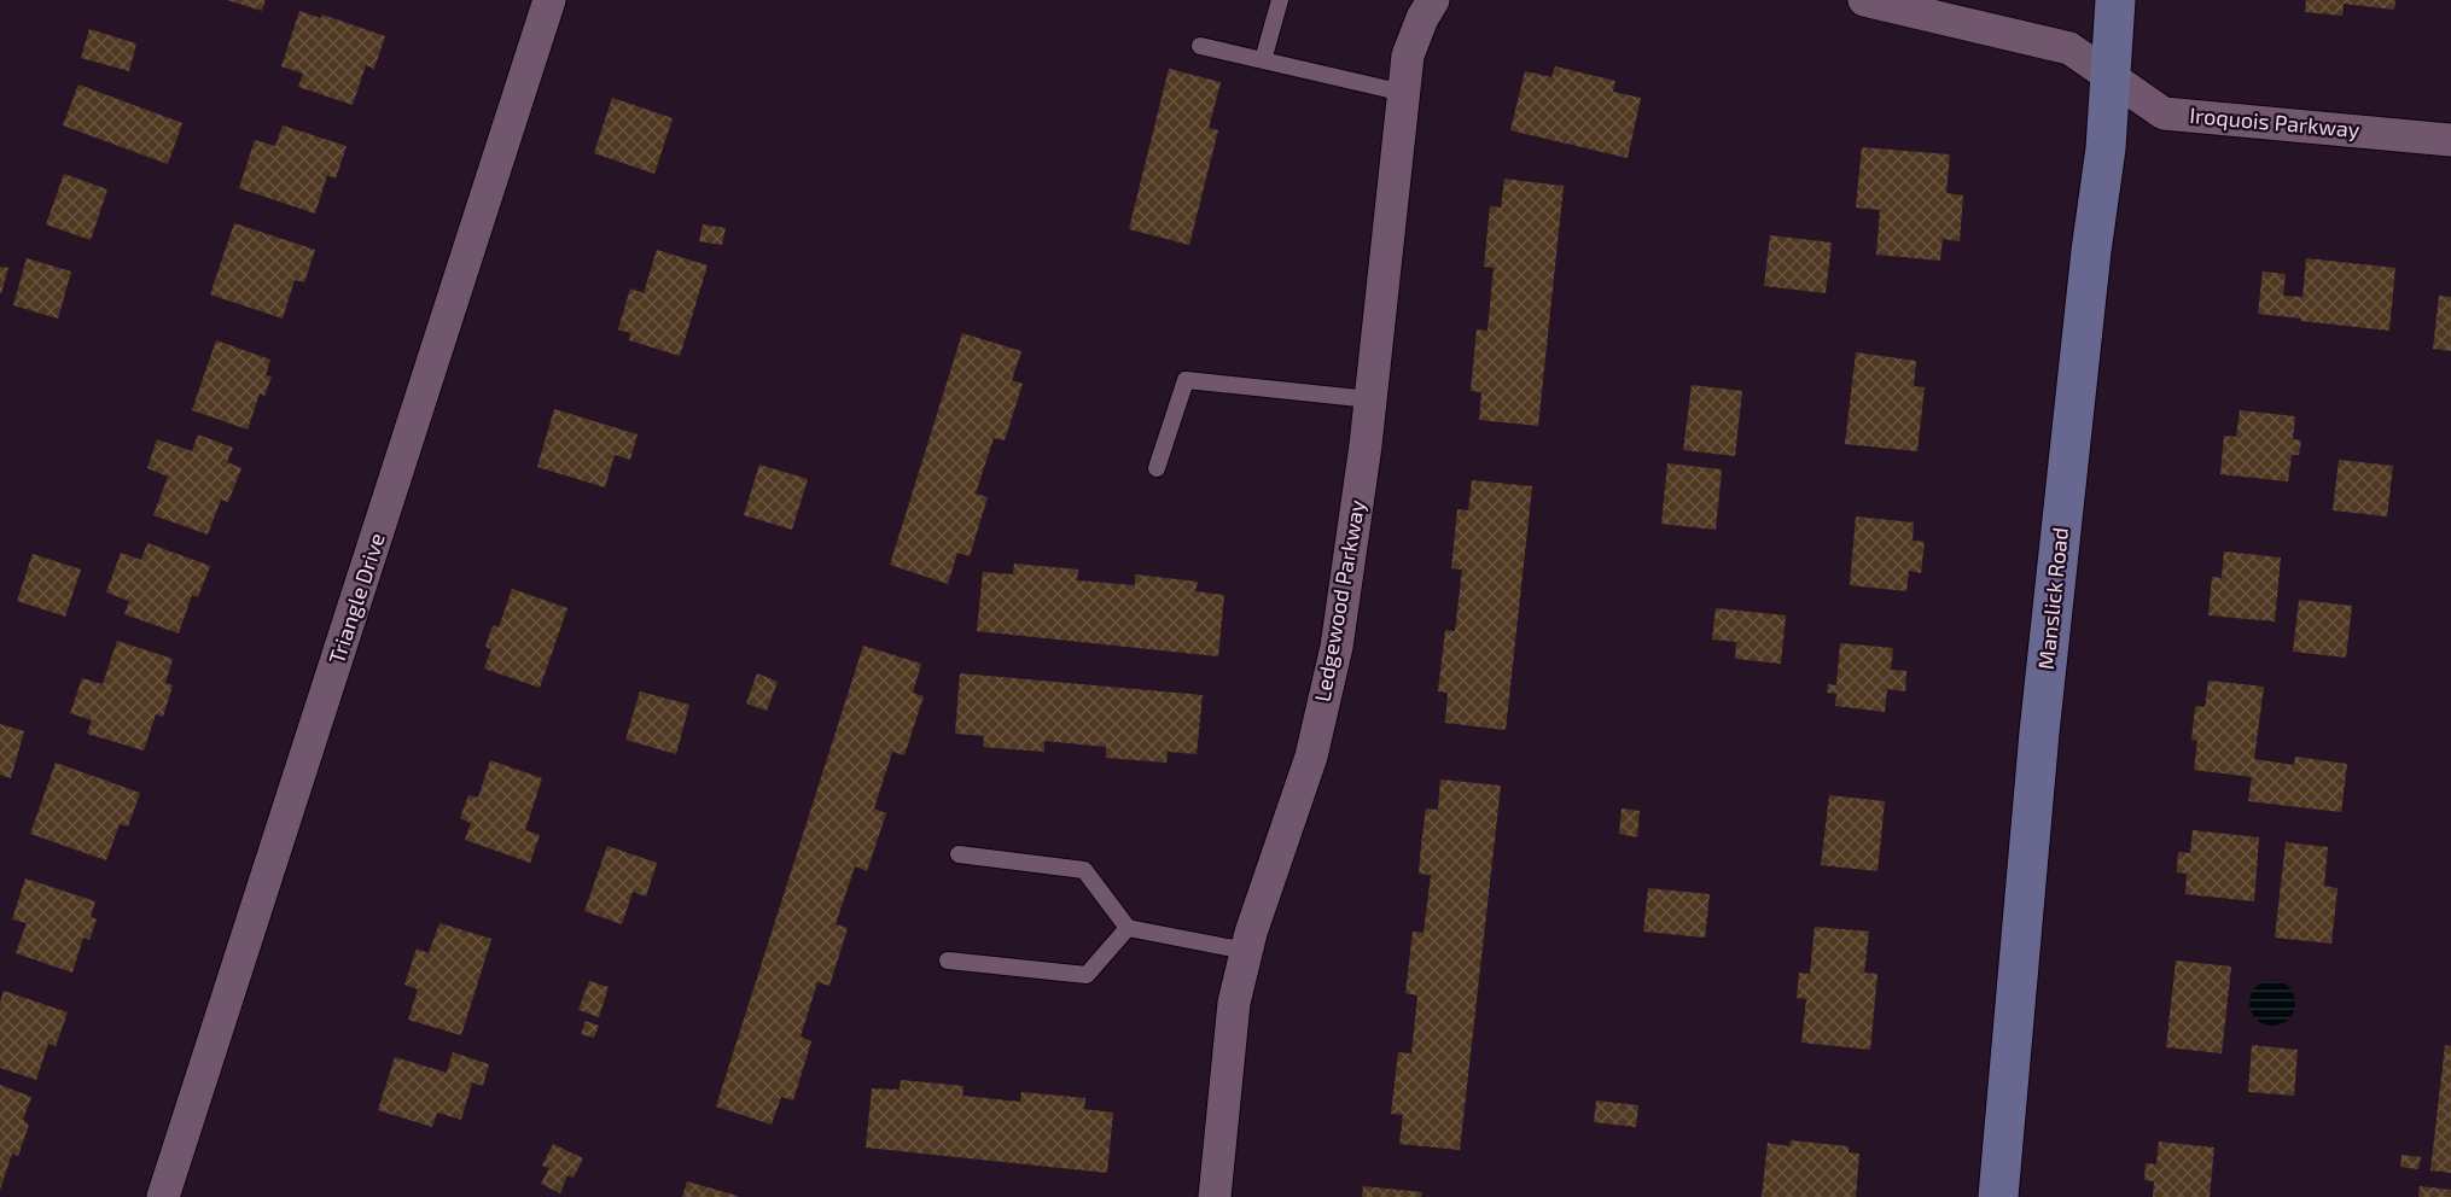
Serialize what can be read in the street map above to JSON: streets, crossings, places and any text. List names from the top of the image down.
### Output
{
  "streets": {
    "main road": ["Manslick Road"],
    "street": ["Iroquois Parkway", "Triangle Drive", "Ledgewood Parkway"]
  },
  "crossings": [
    ["Iroquois Parkway", "Manslick Road"]
  ]
}
